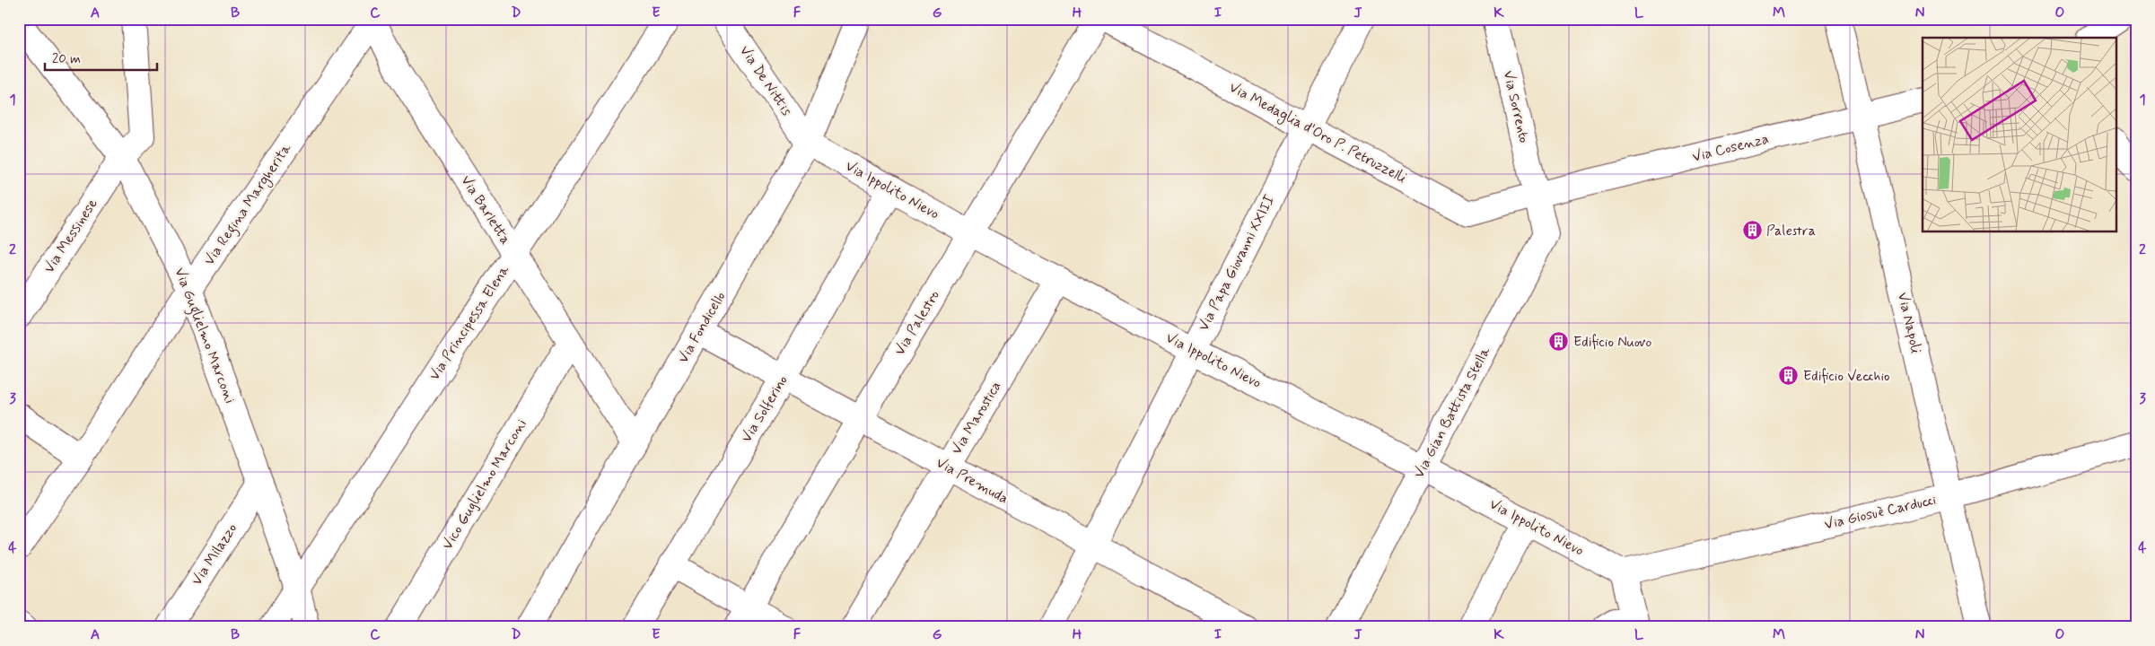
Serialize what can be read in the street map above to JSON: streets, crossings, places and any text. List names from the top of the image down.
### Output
{
  "streets": {
    "street": [
      "Via De Nittis",
      "Via Sorrento",
      "Via Medaglia d'Oro P. Petruzzelli",
      "Via Cosenza",
      "Via Ippolito Nievo",
      "Via Regina Margherita",
      "Via Barletta",
      "Via Messinese",
      "Via Papa Giovanni XXIII",
      "Via Principessa Elena",
      "Via Palestro",
      "Via Napoli",
      "Via Fondicello",
      "Via Guglielmo Marconi",
      "Via Solferino",
      "Via Gian Battista Stella",
      "Via Marostica",
      "Via Premuda",
      "Vico Guglielmo Marconi",
      "Via Giosuè Carducci",
      "Via Milazzo"
    ]
  },
  "crossings": [
    ["Via De Nittis", "Via Ippolito Nievo"],
    ["Via De Nittis", "Via Fondicello"],
    ["Via Sorrento", "Via Medaglia d'Oro P. Petruzzelli"],
    ["Via Sorrento", "Via Cosenza"],
    ["Via Sorrento", "Via Gian Battista Stella"],
    ["Via Medaglia d'Oro P. Petruzzelli", "Via Cosenza"],
    ["Via Medaglia d'Oro P. Petruzzelli", "Via Papa Giovanni XXIII"],
    ["Via Medaglia d'Oro P. Petruzzelli", "Via Gian Battista Stella"],
    ["Via Cosenza", "Via Napoli"],
    ["Via Cosenza", "Via Gian Battista Stella"],
    ["Via Ippolito Nievo", "Via Papa Giovanni XXIII"],
    ["Via Ippolito Nievo", "Via Palestro"],
    ["Via Ippolito Nievo", "Via Fondicello"],
    ["Via Ippolito Nievo", "Via Solferino"],
    ["Via Ippolito Nievo", "Via Gian Battista Stella"],
    ["Via Ippolito Nievo", "Via Marostica"],
    ["Via Ippolito Nievo", "Via Giosuè Carducci"],
    ["Via Regina Margherita", "Via Barletta"],
    ["Via Regina Margherita", "Via Guglielmo Marconi"],
    ["Via Barletta", "Via Principessa Elena"],
    ["Via Barletta", "Via Fondicello"],
    ["Via Barletta", "Vico Guglielmo Marconi"],
    ["Via Messinese", "Via Guglielmo Marconi"],
    ["Via Papa Giovanni XXIII", "Via Premuda"],
    ["Via Principessa Elena", "Via Guglielmo Marconi"],
    ["Via Palestro", "Via Premuda"],
    ["Via Napoli", "Via Giosuè Carducci"],
    ["Via Fondicello", "Via Premuda"],
    ["Via Guglielmo Marconi", "Via Milazzo"],
    ["Via Solferino", "Via Premuda"],
    ["Via Marostica", "Via Premuda"]
  ],
  "places": {
    "building": ["Palestra", "Edificio Nuovo", "Edificio Vecchio"]
  },
  "scale_bar": "20 m",
  "grid": {
    "columns": [
      "A",
      "B",
      "C",
      "D",
      "E",
      "F",
      "G",
      "H",
      "I",
      "J",
      "K",
      "L",
      "M",
      "N",
      "O"
    ],
    "rows": [
      "1",
      "2",
      "3",
      "4"
    ]
  }
}
